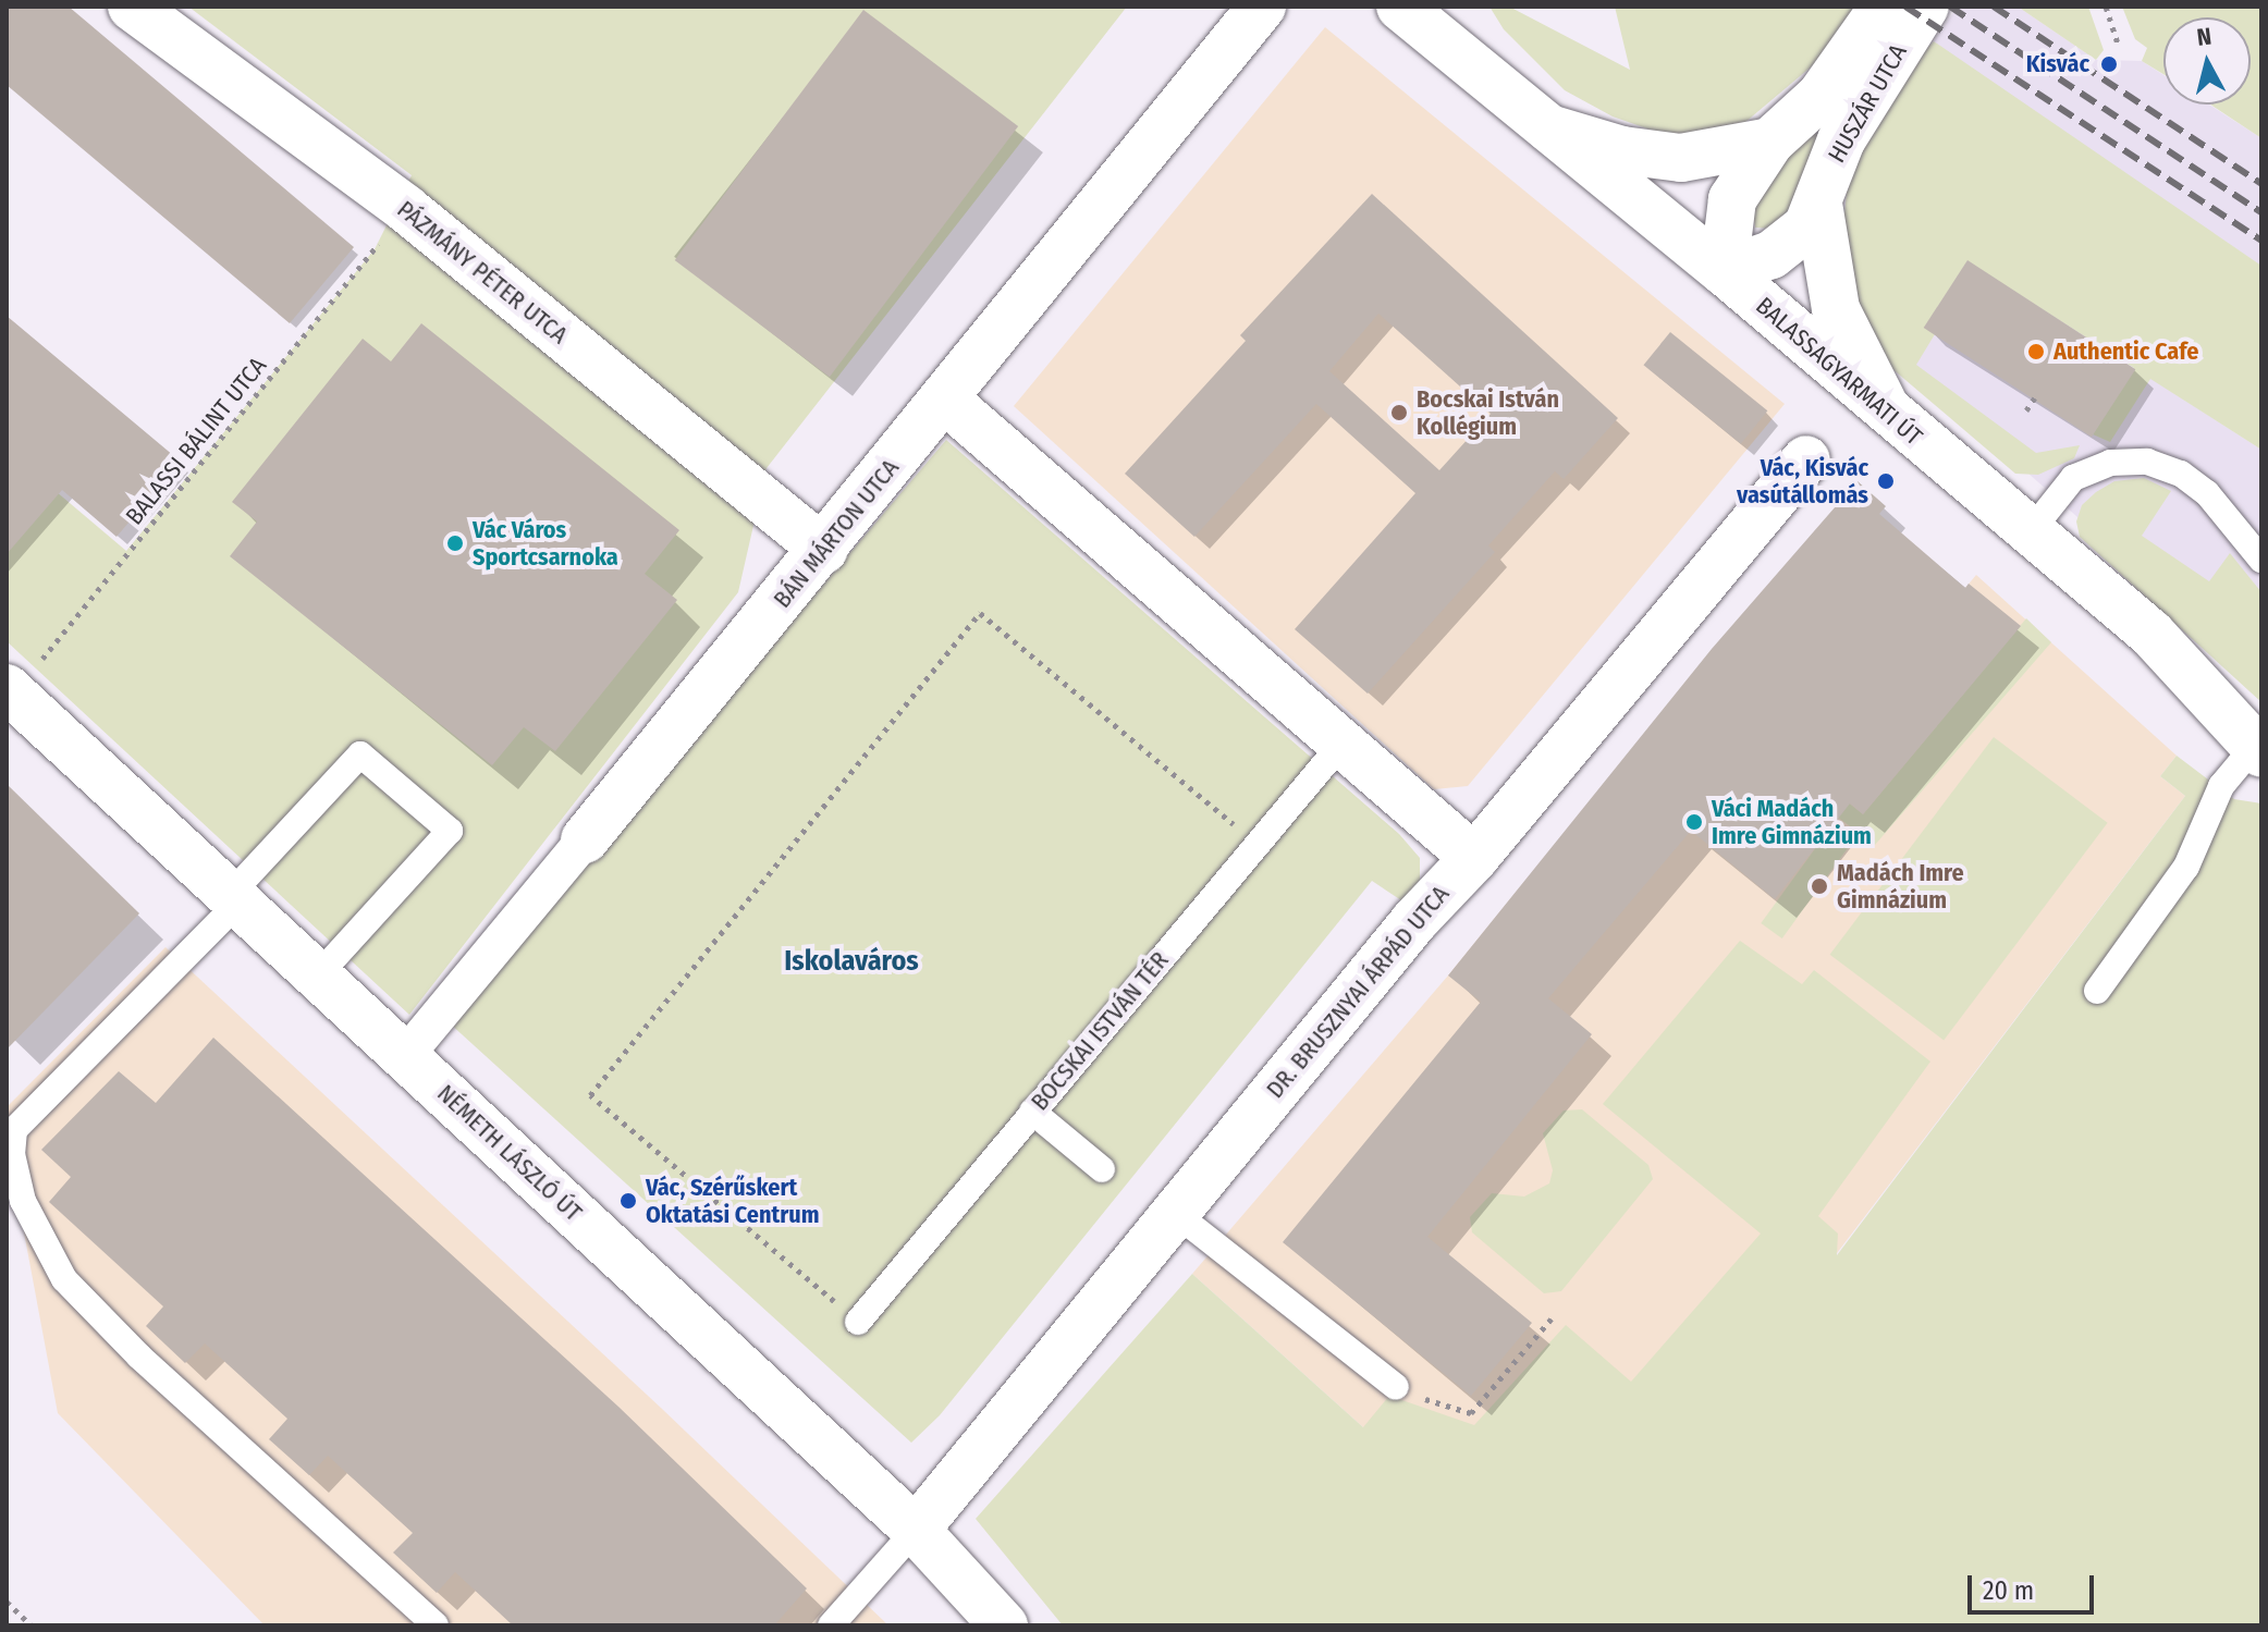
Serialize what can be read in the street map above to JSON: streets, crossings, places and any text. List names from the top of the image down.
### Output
{
  "streets": {
    "street": [
      "HUSZÁR UTCA",
      "PÁZMÁNY PÉTER UTCA",
      "BALASSAGYARMATI ÚT",
      "BÁN MÁRTON UTCA",
      "DR. BRUSZNYAI ÁRPÁD UTCA",
      "NÉMETH LÁSZLÓ ÚT"
    ],
    "lane": ["BOCSKAI ISTVÁN TÉR"],
    "path": ["BALASSI BÁLINT UTCA"]
  },
  "crossings": [
    ["HUSZÁR UTCA", "BALASSAGYARMATI ÚT"],
    ["PÁZMÁNY PÉTER UTCA", "BALASSI BÁLINT UTCA"],
    ["PÁZMÁNY PÉTER UTCA", "BÁN MÁRTON UTCA"],
    ["BALASSI BÁLINT UTCA", "NÉMETH LÁSZLÓ ÚT"],
    ["BÁN MÁRTON UTCA", "NÉMETH LÁSZLÓ ÚT"],
    ["DR. BRUSZNYAI ÁRPÁD UTCA", "NÉMETH LÁSZLÓ ÚT"]
  ],
  "districts": ["Iskolaváros"],
  "places": [
    "Kisvác",
    "Authentic Cafe",
    "Bocskai István Kollégium",
    "Vác, Kisvác vasútállomás",
    "Vác Város Sportcsarnoka",
    "Váci Madách Imre Gimnázium",
    "Madách Imre Gimnázium",
    "Vác, Szérűskert Oktatási Centrum"
  ],
  "scale_bar": "20 m",
  "north": "top"
}
